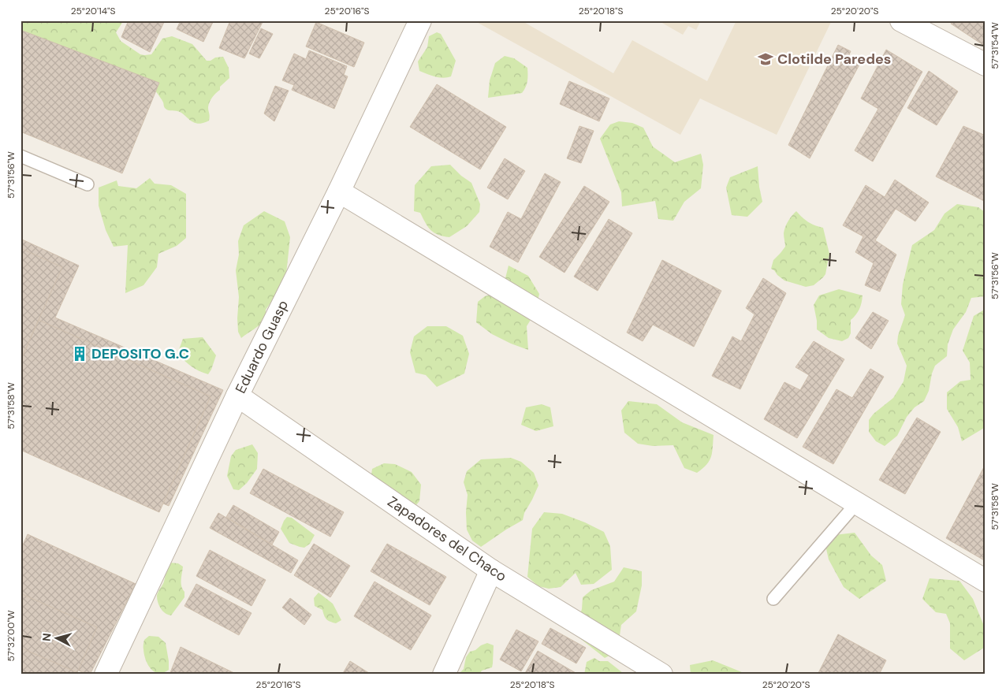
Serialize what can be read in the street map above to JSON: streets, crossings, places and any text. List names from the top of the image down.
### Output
{
  "streets": {
    "street": ["Eduardo Guasp", "Zapadores del Chaco"]
  },
  "crossings": [
    ["Eduardo Guasp", "Zapadores del Chaco"]
  ],
  "places": {
    "school or university": ["Clotilde Paredes"],
    "building": ["DEPOSITO G.C"]
  },
  "north": "left",
  "coordinates": [
    "25°20'14\"S",
    "25°20'16\"S",
    "25°20'18\"S",
    "25°20'20\"S",
    "57°31'54\"W",
    "57°31'56\"W",
    "57°31'58\"W",
    "57°32'00\"W"
  ]
}
